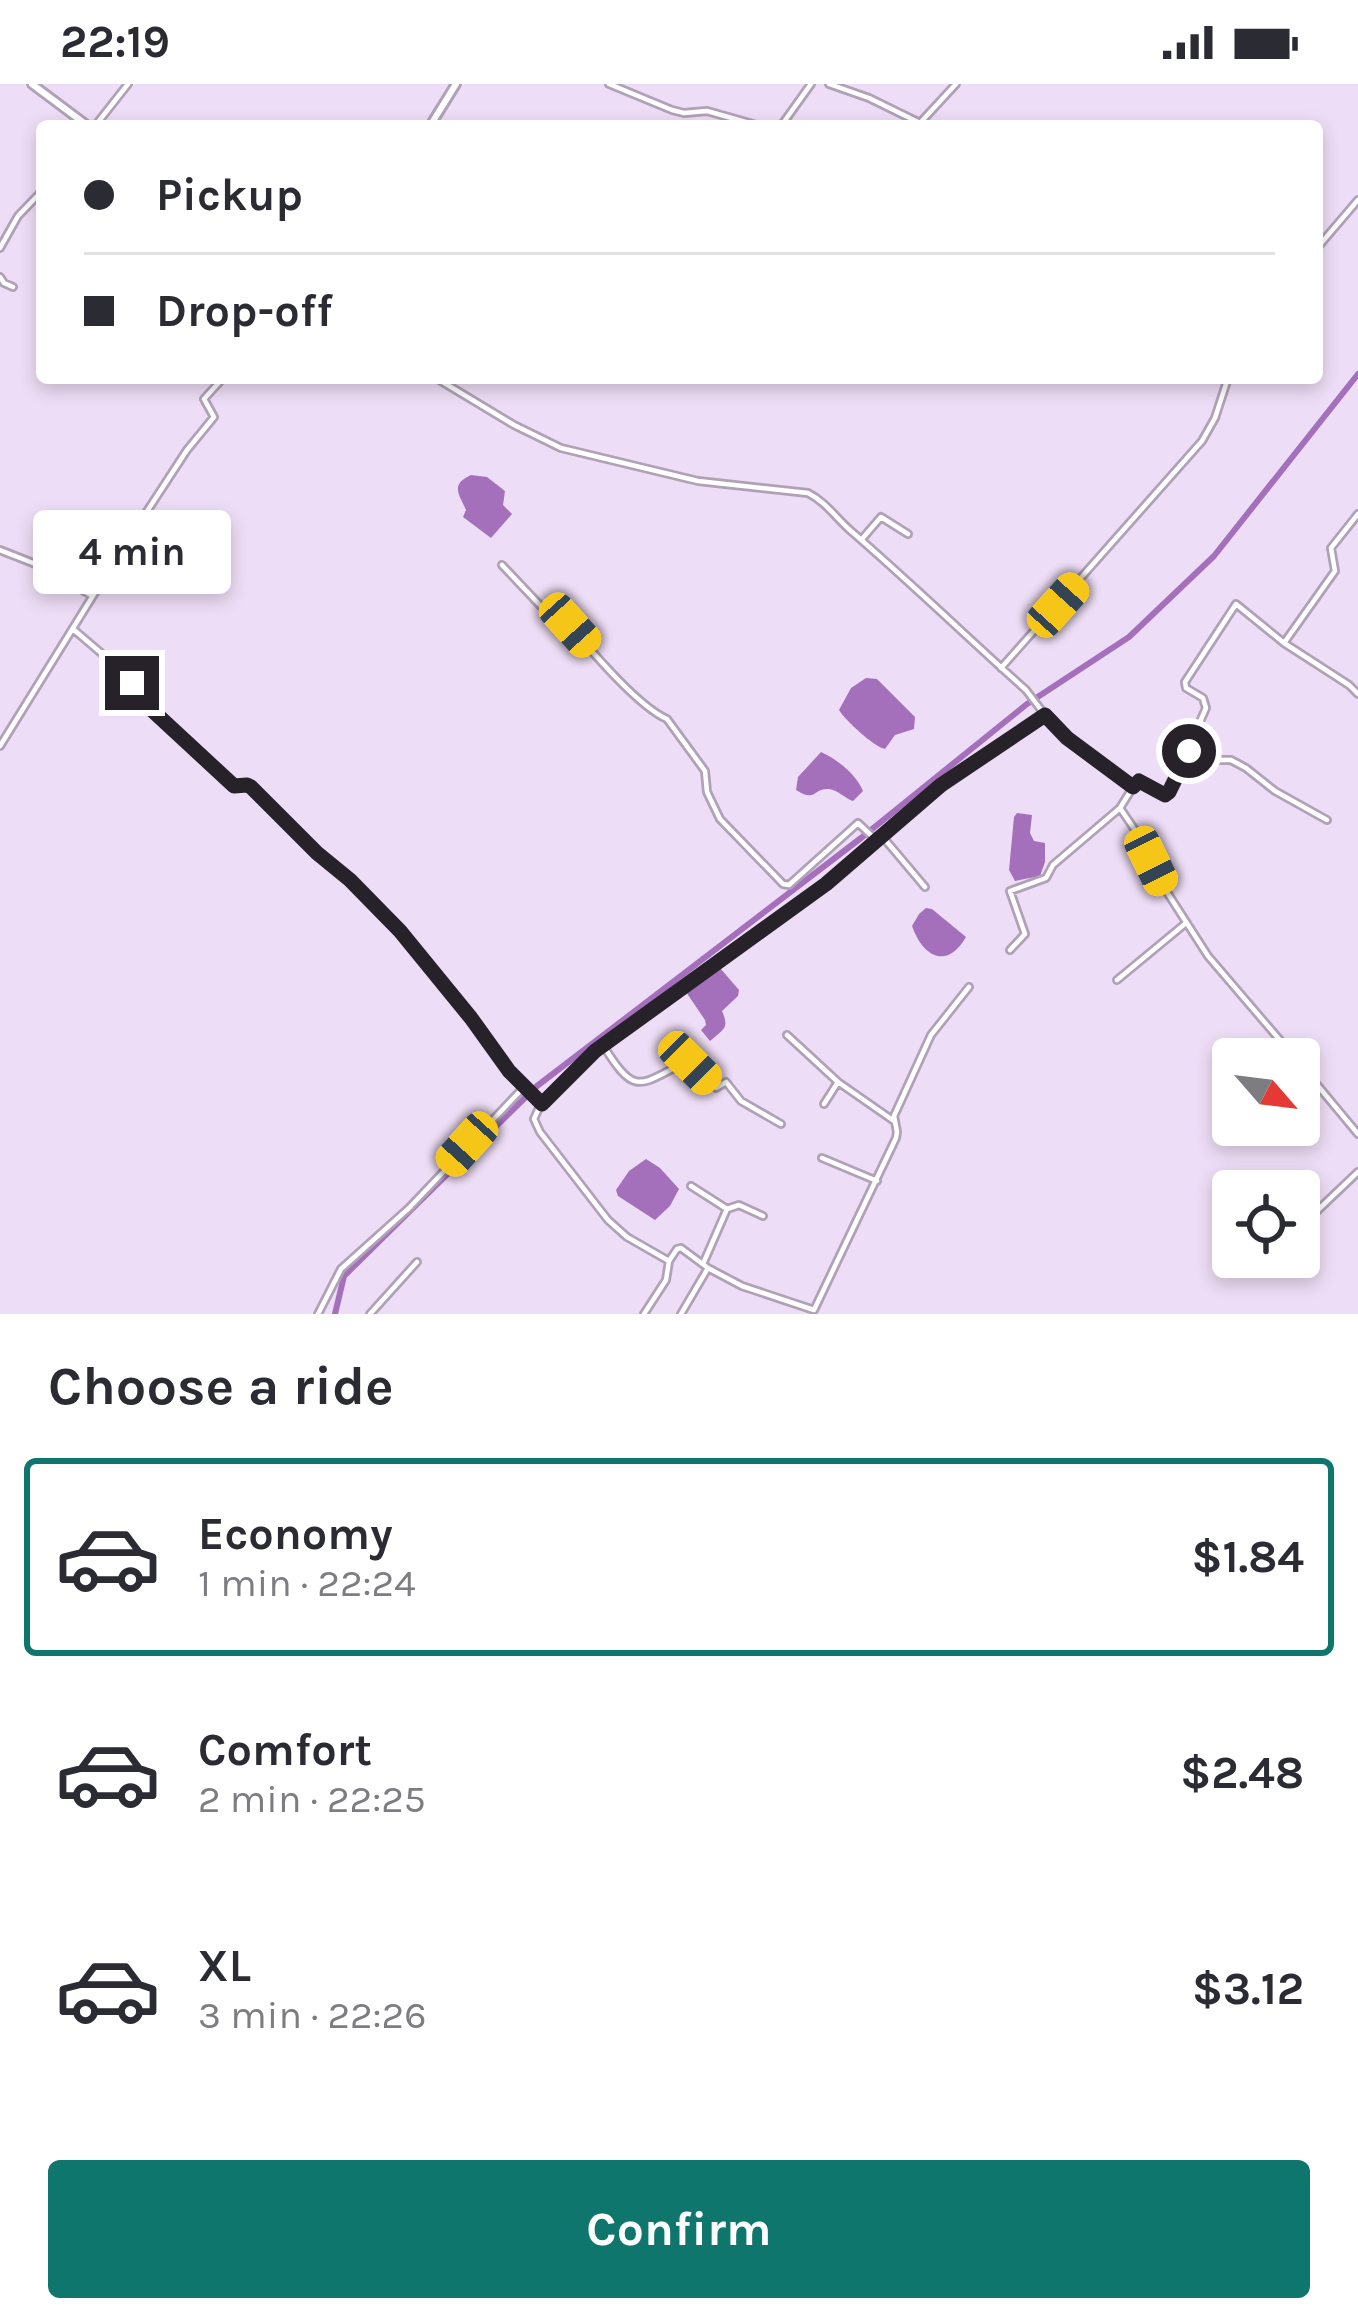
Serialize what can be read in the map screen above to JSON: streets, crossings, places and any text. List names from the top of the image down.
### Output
{
  "north": "bottom right",
  "page": {
    "status": "22:19",
    "banner": ["Pickup", "Drop-off"],
    "bubble": "4 min",
    "heading": "Choose a ride",
    "list": [
      {
        "name": "Economy",
        "note": "1 min · 22:24",
        "value": "$1.84"
      },
      {
        "name": "Comfort",
        "note": "2 min · 22:25",
        "value": "$2.48"
      },
      {
        "name": "XL",
        "note": "3 min · 22:26",
        "value": "$3.12"
      }
    ],
    "buttons": "Confirm"
  }
}
